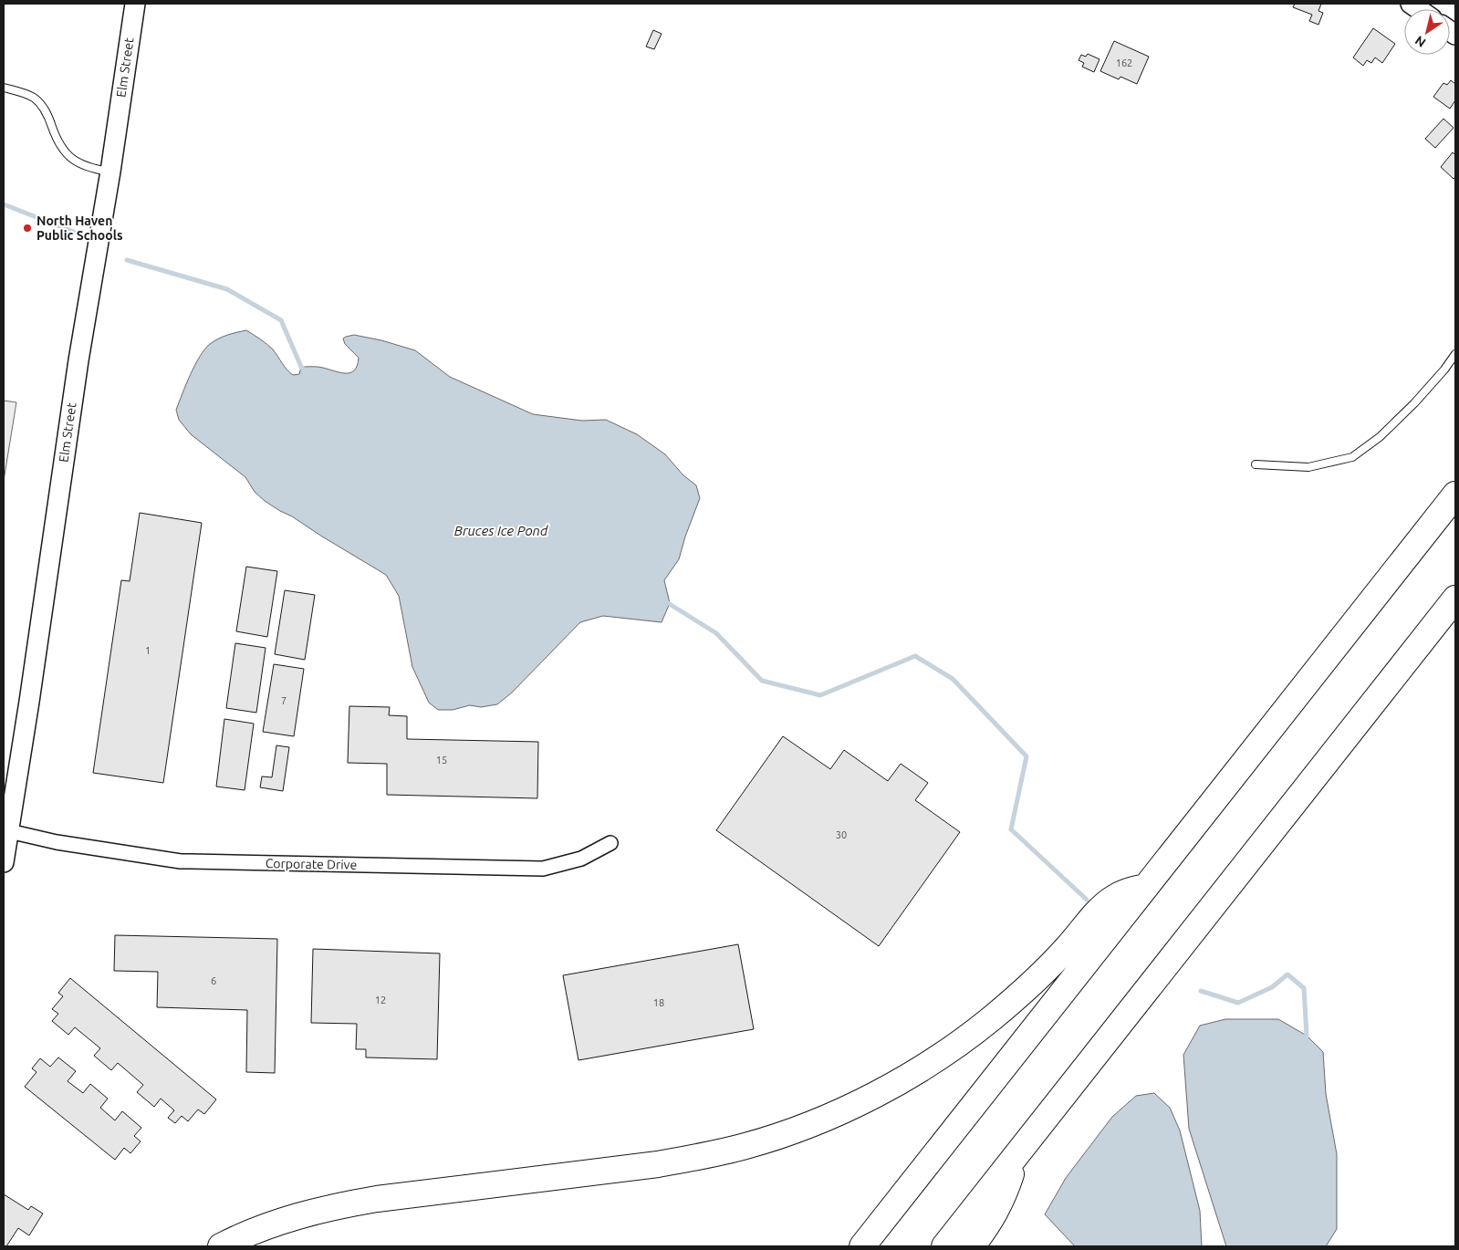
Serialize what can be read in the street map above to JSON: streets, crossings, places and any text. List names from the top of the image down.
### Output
{
  "streets": {
    "street": ["Elm Street", "Corporate Drive"]
  },
  "crossings": [
    ["Elm Street", "Corporate Drive"]
  ],
  "water": ["Bruces Ice Pond"],
  "places": ["North Haven Public Schools"],
  "house_numbers": [
    "162",
    "1",
    "7",
    "15",
    "30",
    "6",
    "12",
    "18"
  ],
  "north": "bottom left"
}
